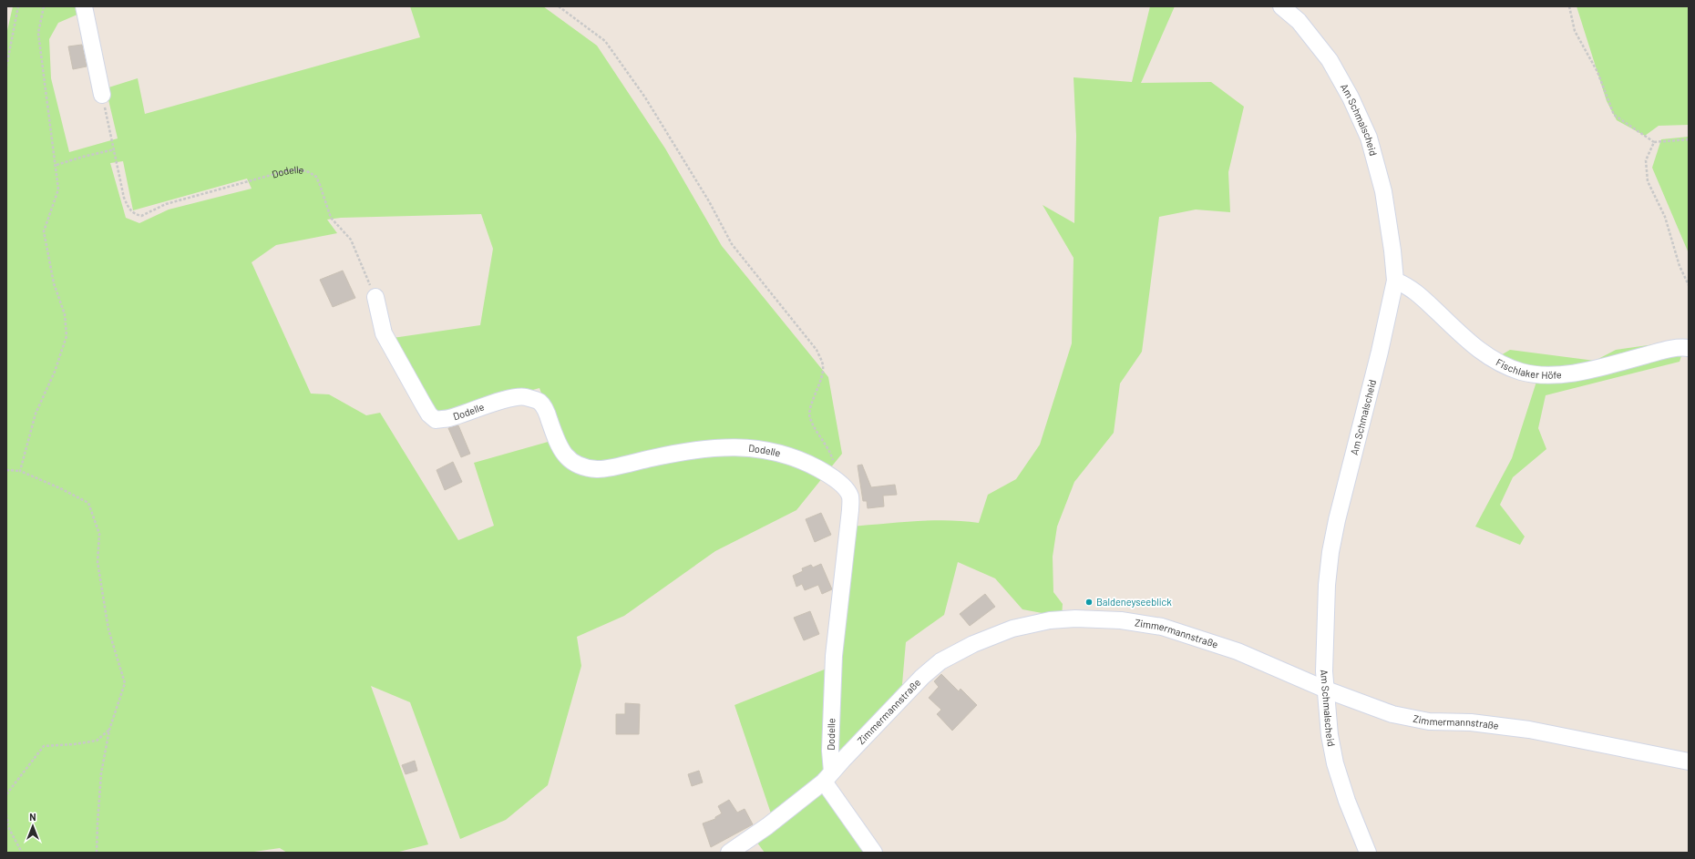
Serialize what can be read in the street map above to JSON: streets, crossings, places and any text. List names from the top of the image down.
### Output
{
  "streets": {
    "street": [
      "Am Schmalscheid",
      "Dodelle",
      "Fischlaker Höfe",
      "Zimmermannstraße"
    ]
  },
  "crossings": [
    ["Am Schmalscheid", "Fischlaker Höfe"],
    ["Am Schmalscheid", "Zimmermannstraße"],
    ["Dodelle", "Zimmermannstraße"]
  ],
  "places": ["Baldeneyseeblick"],
  "north": "top"
}
